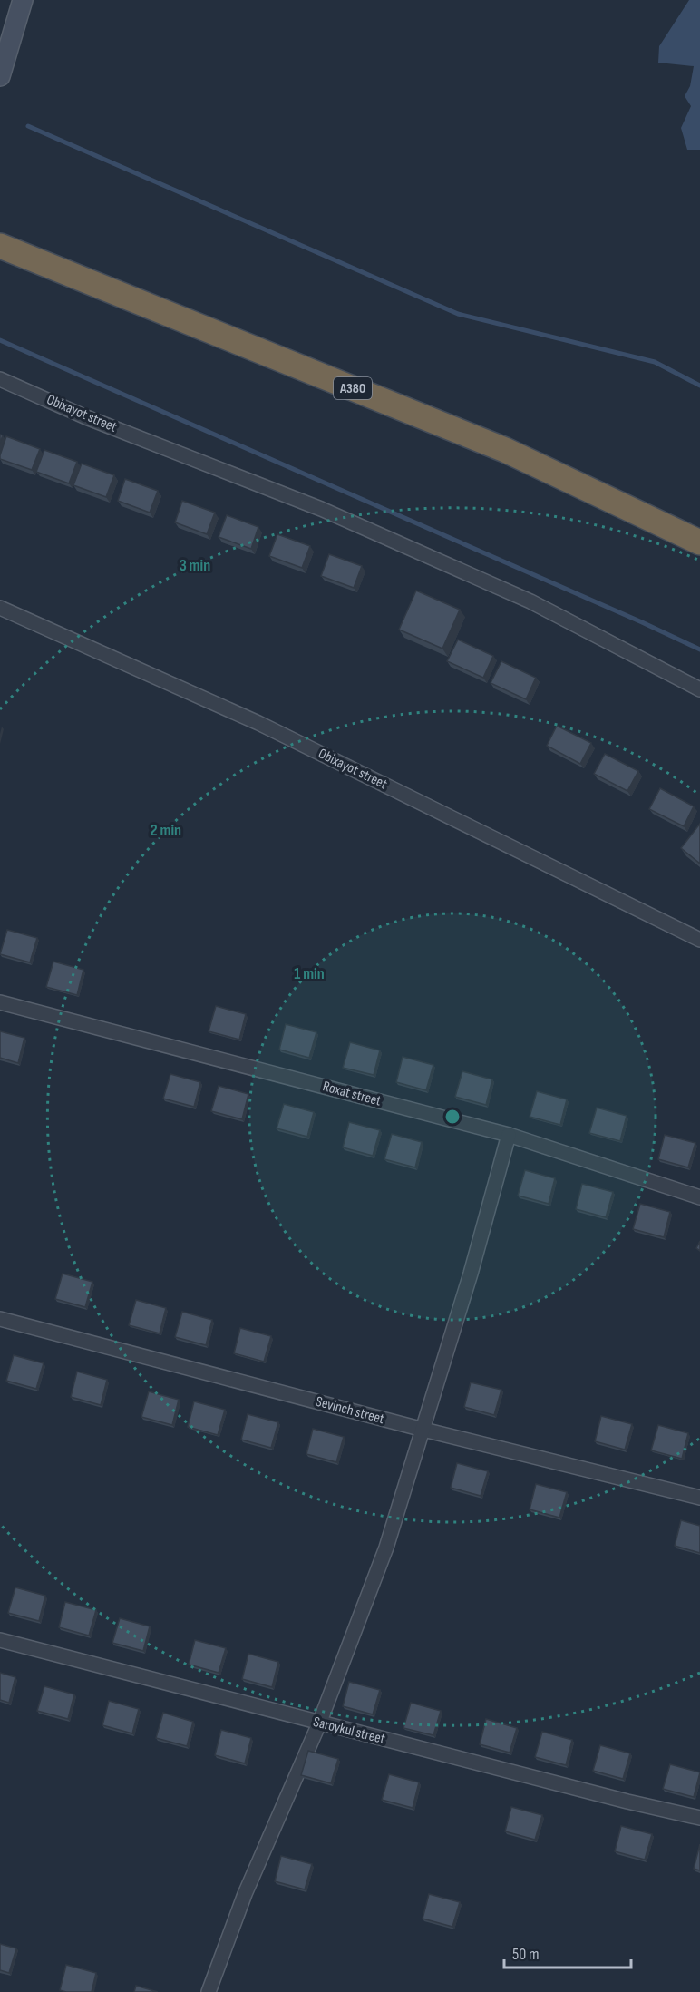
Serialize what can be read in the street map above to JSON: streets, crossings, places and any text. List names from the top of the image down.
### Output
{
  "streets": {
    "highway": ["A380"],
    "street": [
      "Obixayot street",
      "Roxat street",
      "Sevinch street",
      "Saroykul street"
    ]
  },
  "scale_bar": "50 m",
  "rings": ["3 min", "2 min", "1 min"]
}
